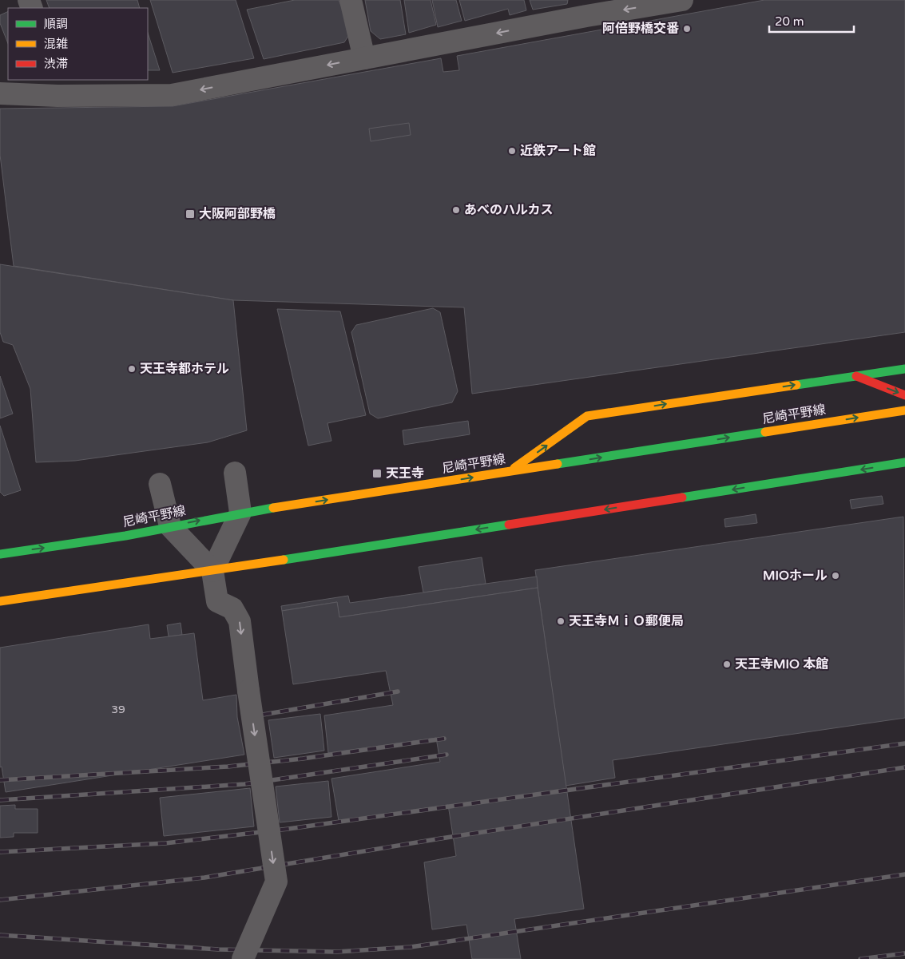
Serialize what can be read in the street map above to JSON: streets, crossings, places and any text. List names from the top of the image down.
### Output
{
  "streets": {
    "street": ["尼崎平野線"]
  },
  "places": {
    "other": [
      "阿倍野橋交番",
      "近鉄アート館",
      "あべのハルカス",
      "天王寺都ホテル",
      "MIOホール",
      "天王寺ＭｉＯ郵便局",
      "天王寺MIO 本館"
    ],
    "transit": ["大阪阿部野橋", "天王寺"]
  },
  "house_numbers": ["39"],
  "legend": ["順調", "混雑", "渋滞"],
  "scale_bar": "20 m"
}
